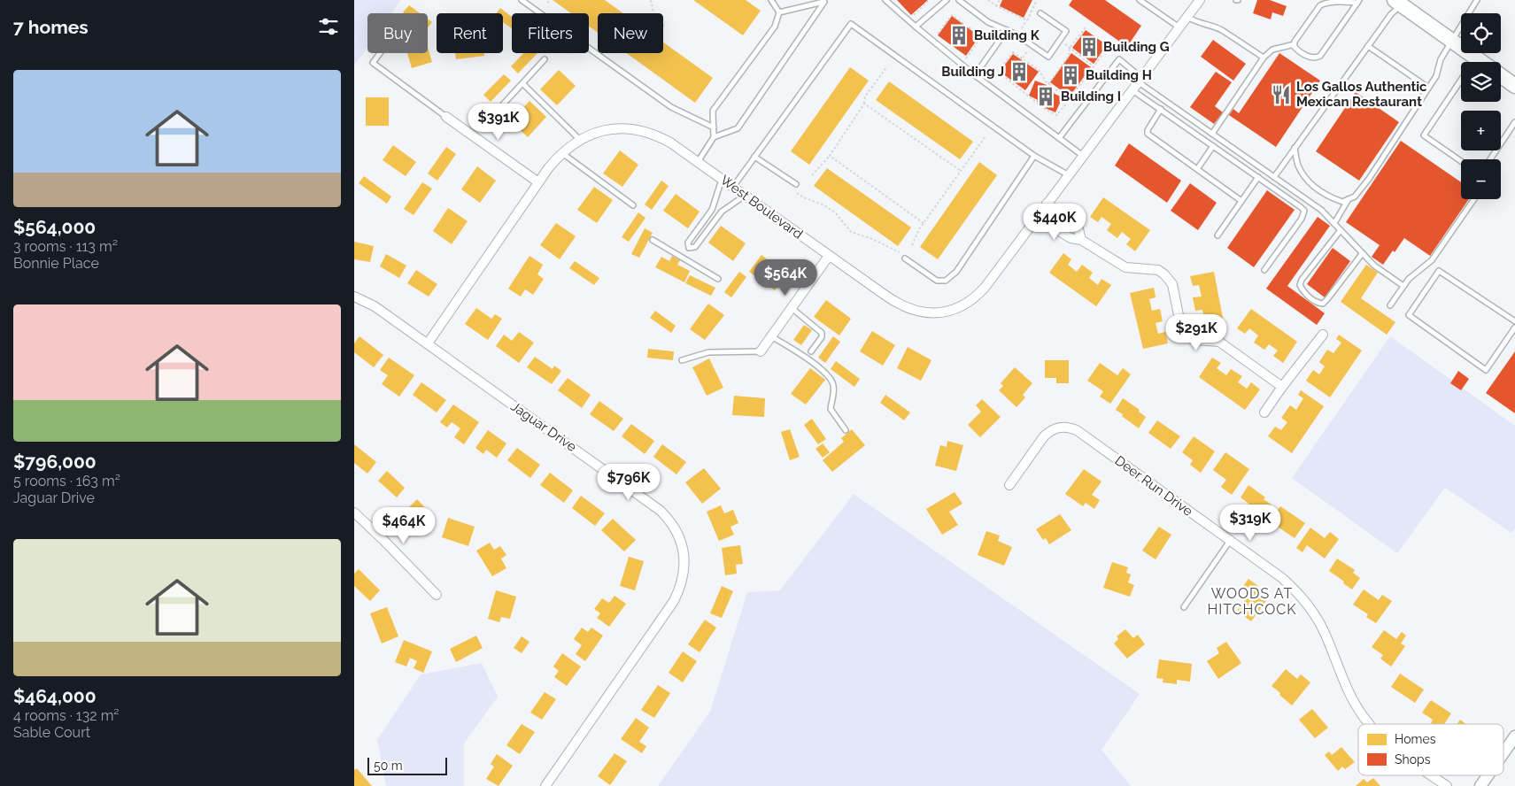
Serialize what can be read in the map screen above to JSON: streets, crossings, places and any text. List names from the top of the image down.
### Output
{
  "streets": {
    "street": ["West Boulevard", "Jaguar Drive", "Deer Run Drive"]
  },
  "crossings": [
    ["West Boulevard", "Jaguar Drive"]
  ],
  "districts": ["WOODS AT HITCHCOCK"],
  "places": {
    "building": [
      "Building K",
      "Building G",
      "Building J",
      "Building H",
      "Building I"
    ],
    "restaurant": ["Los Gallos Authentic Mexican Restaurant"]
  },
  "legend": ["Homes", "Shops"],
  "scale_bar": "50 m",
  "page": {
    "heading": "7 homes",
    "map_buttons": ["+", "−"],
    "chip": [
      "Buy",
      "Rent",
      "Filters",
      "New"
    ],
    "list": [
      {
        "name": "$564,000",
        "note": "3 rooms · 113 m² · Bonnie Place"
      },
      {
        "name": "$796,000",
        "note": "5 rooms · 163 m² · Jaguar Drive"
      },
      {
        "name": "$464,000",
        "note": "4 rooms · 132 m² · Sable Court"
      }
    ],
    "price": [
      "$391K",
      "$440K",
      "$564K",
      "$291K",
      "$796K",
      "$319K",
      "$464K"
    ],
    "scale": "50 m"
  }
}
